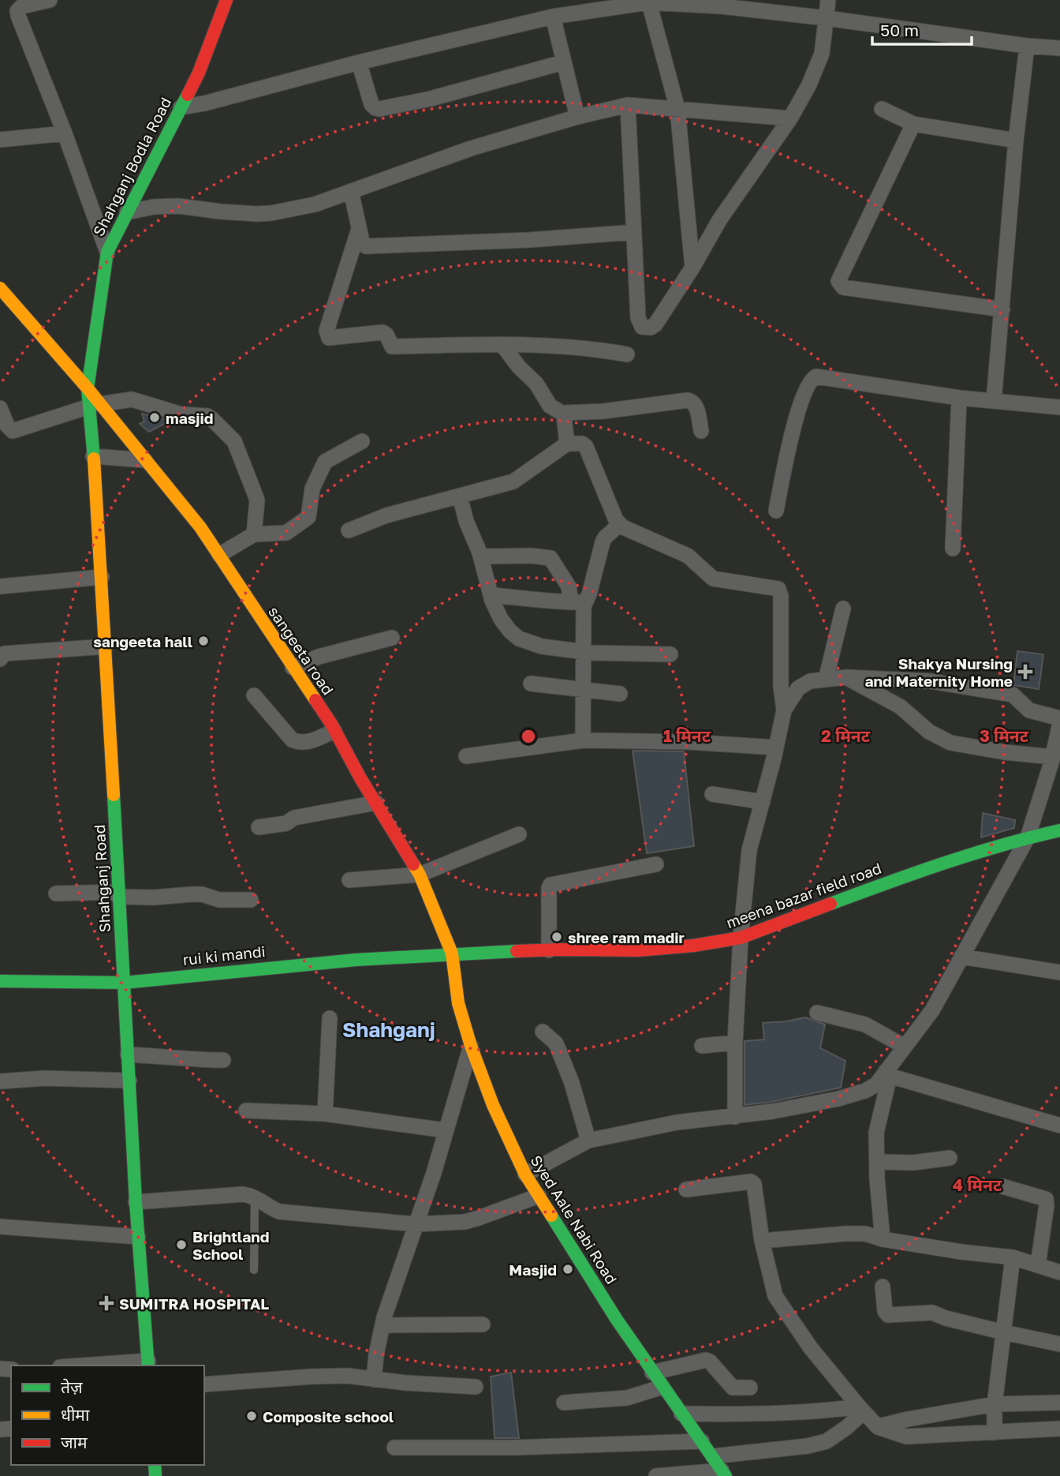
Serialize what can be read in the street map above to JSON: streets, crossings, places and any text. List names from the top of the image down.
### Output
{
  "streets": {
    "main road": [
      "Shahganj Bodla Road",
      "sangeeta road",
      "Shahganj Road",
      "meena bazar field road",
      "rui ki mandi",
      "Syed Aale Nabi Road"
    ]
  },
  "crossings": [
    ["Shahganj Bodla Road", "Shahganj Road"],
    ["sangeeta road", "Shahganj Road"],
    ["sangeeta road", "meena bazar field road"],
    ["sangeeta road", "rui ki mandi"],
    ["sangeeta road", "Syed Aale Nabi Road"],
    ["Shahganj Road", "rui ki mandi"],
    ["meena bazar field road", "rui ki mandi"],
    ["meena bazar field road", "Syed Aale Nabi Road"],
    ["rui ki mandi", "Syed Aale Nabi Road"]
  ],
  "districts": ["Shahganj"],
  "places": {
    "other": [
      "masjid",
      "sangeeta hall",
      "shree ram madir",
      "Brightland School",
      "Masjid",
      "Composite school"
    ],
    "health": ["Shakya Nursing and Maternity Home", "SUMITRA HOSPITAL"]
  },
  "legend": ["तेज़", "धीमा", "जाम"],
  "scale_bar": "50 m",
  "rings": [
    "1 मिनट",
    "2 मिनट",
    "3 मिनट",
    "4 मिनट"
  ]
}
